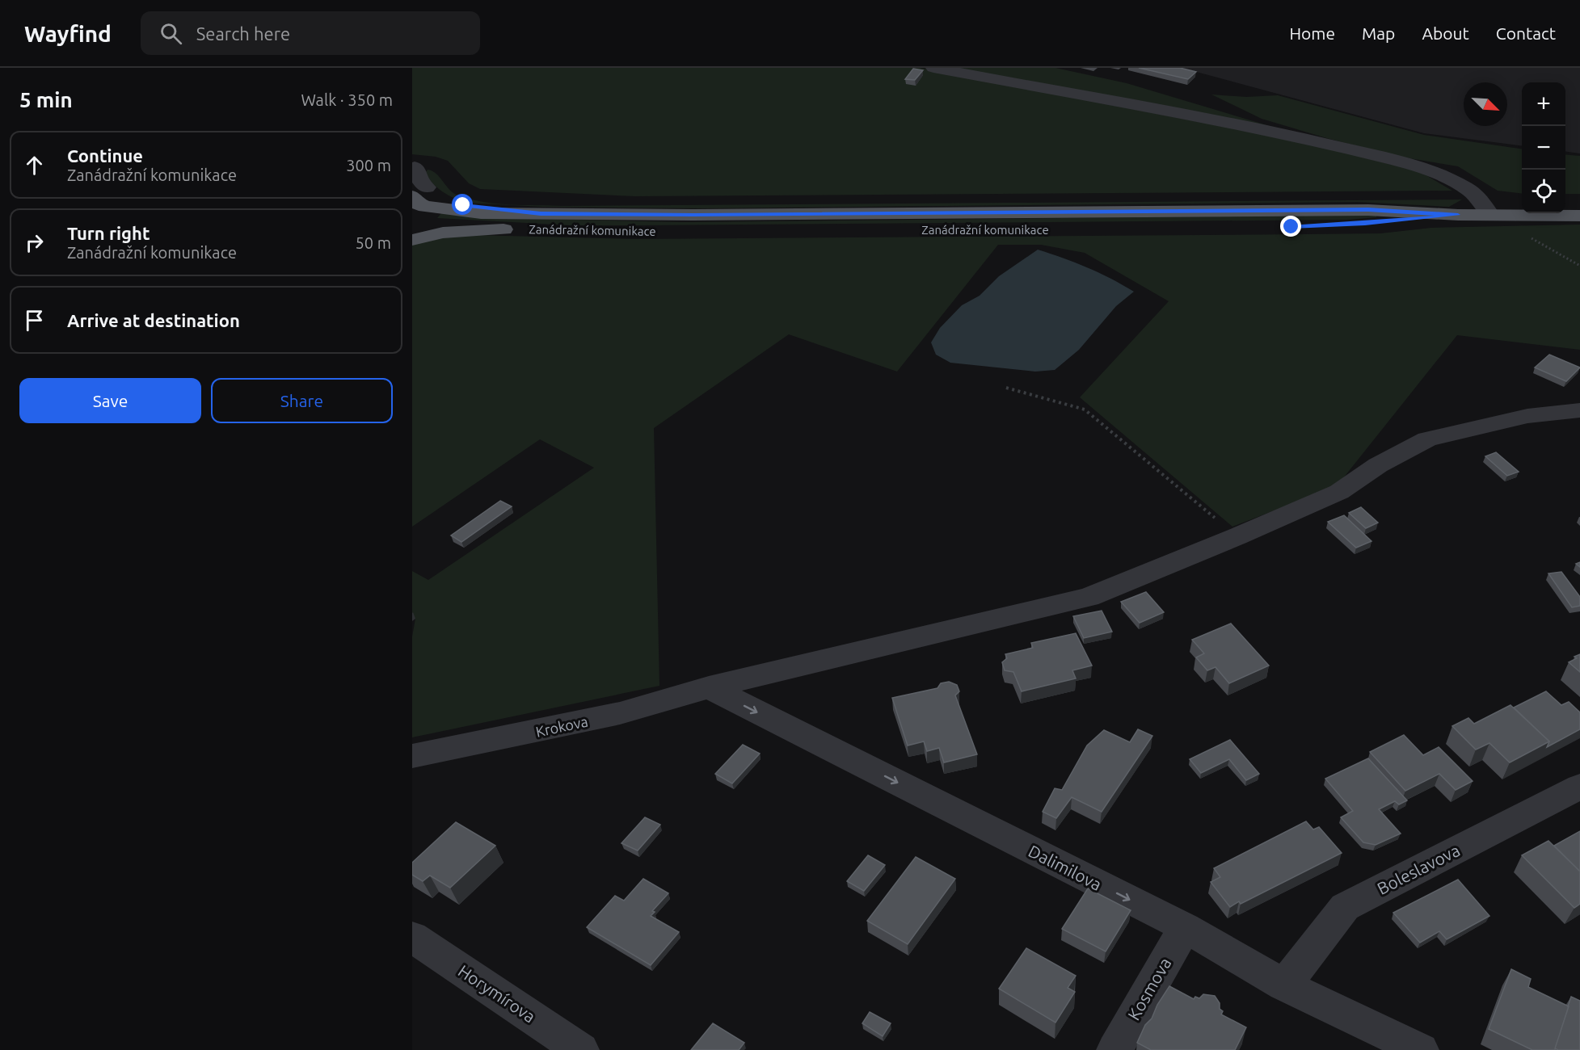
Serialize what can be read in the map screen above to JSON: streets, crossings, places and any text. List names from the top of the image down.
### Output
{
  "streets": {
    "main road": ["Zanádražní komunikace"],
    "street": [
      "Krokova",
      "Dalimilova",
      "Boleslavova",
      "Kosmova",
      "Horymírova"
    ]
  },
  "crossings": [
    ["Krokova", "Dalimilova"],
    ["Dalimilova", "Boleslavova"],
    ["Dalimilova", "Kosmova"]
  ],
  "one_way": ["Dalimilova"],
  "north": "bottom right",
  "page": {
    "header": "Wayfind",
    "search": "Search here",
    "nav": [
      "Home",
      "Map",
      "About",
      "Contact"
    ],
    "heading": ["5 min", "Walk · 350 m"],
    "map_buttons": ["+", "−"],
    "list": [
      ["Continue", "Zanádražní komunikace", "300 m"],
      ["Turn right", "Zanádražní komunikace", "50 m"],
      "Arrive at destination"
    ],
    "buttons": ["Save", "Share"]
  }
}
